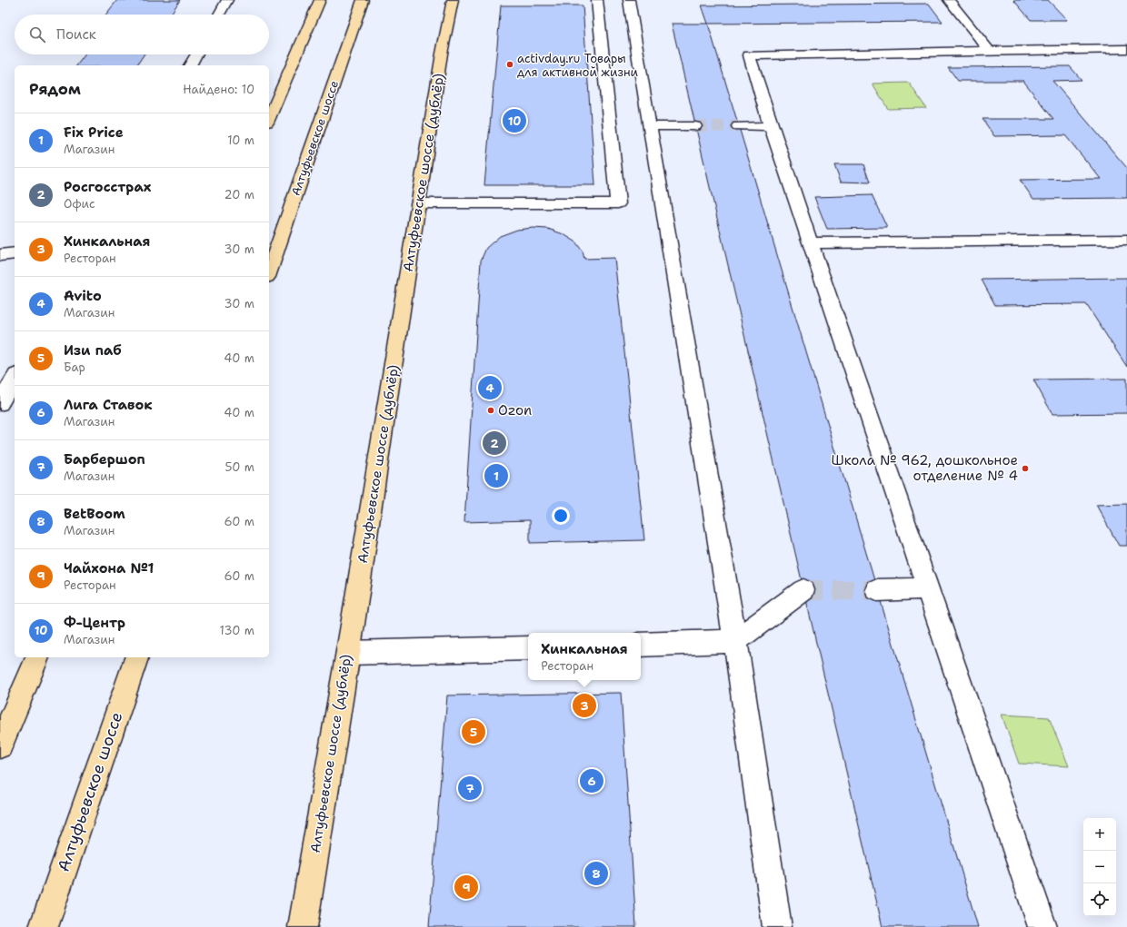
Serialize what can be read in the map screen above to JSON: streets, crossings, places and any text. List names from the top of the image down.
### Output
{
  "streets": {
    "main road": ["Алтуфьевское шоссе", "Алтуфьевское шоссе (дублёр)"]
  },
  "places": ["activday.ru Товары для активной жизни", "Ozon", "Школа № 962, дошкольное отделение № 4"],
  "page": {
    "search": "Поиск",
    "heading": ["Рядом", "Найдено: 10"],
    "pins": [
      "10",
      "4",
      "2",
      "1",
      "3",
      "5",
      "6",
      "7",
      "8",
      "9"
    ],
    "list": [
      {
        "mark": "1",
        "name": "Fix Price",
        "note": "Магазин",
        "value": "10 m"
      },
      {
        "mark": "2",
        "name": "Росгосстрах",
        "note": "Офис",
        "value": "20 m"
      },
      {
        "mark": "3",
        "name": "Хинкальная",
        "note": "Ресторан",
        "value": "30 m"
      },
      {
        "mark": "4",
        "name": "Avito",
        "note": "Магазин",
        "value": "30 m"
      },
      {
        "mark": "5",
        "name": "Изи паб",
        "note": "Бар",
        "value": "40 m"
      },
      {
        "mark": "6",
        "name": "Лига Ставок",
        "note": "Магазин",
        "value": "40 m"
      },
      {
        "mark": "7",
        "name": "Барбершоп",
        "note": "Магазин",
        "value": "50 m"
      },
      {
        "mark": "8",
        "name": "BetBoom",
        "note": "Магазин",
        "value": "60 m"
      },
      {
        "mark": "9",
        "name": "Чайхона №1",
        "note": "Ресторан",
        "value": "60 m"
      },
      {
        "mark": "10",
        "name": "Ф-Центр",
        "note": "Магазин",
        "value": "130 m"
      }
    ],
    "popup": ["Хинкальная", "Ресторан"],
    "map_buttons": ["+", "−"]
  }
}
